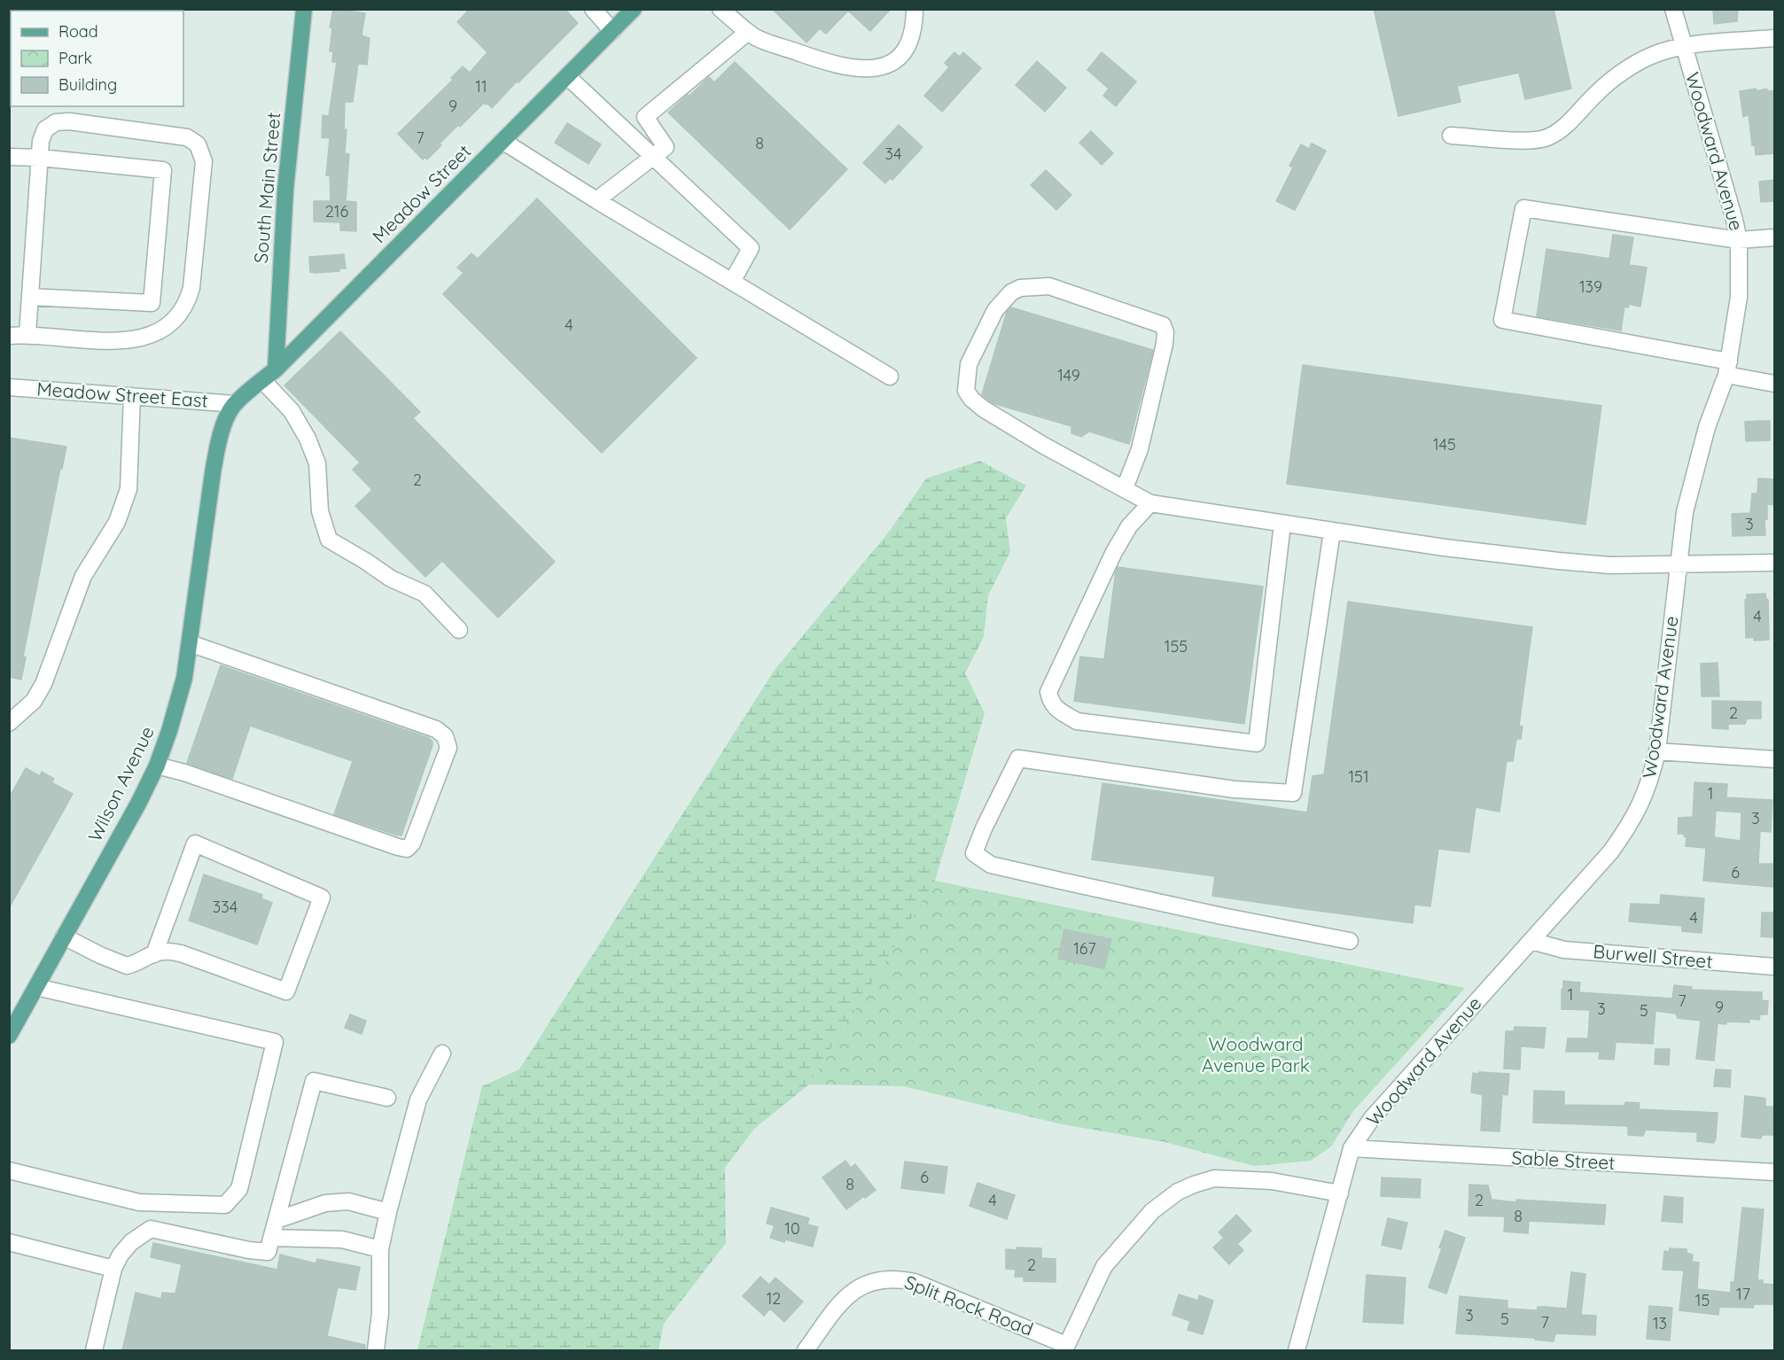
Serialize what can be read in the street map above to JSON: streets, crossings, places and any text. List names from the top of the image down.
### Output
{
  "streets": {
    "main road": ["South Main Street", "Meadow Street", "Wilson Avenue"],
    "street": [
      "Woodward Avenue",
      "Meadow Street East",
      "Burwell Street",
      "Sable Street",
      "Split Rock Road"
    ]
  },
  "crossings": [
    ["Woodward Avenue", "Burwell Street"],
    ["Woodward Avenue", "Sable Street"],
    ["South Main Street", "Meadow Street"],
    ["Meadow Street", "Meadow Street East"],
    ["Meadow Street", "Wilson Avenue"],
    ["Meadow Street East", "Wilson Avenue"]
  ],
  "parks": ["Woodward Avenue Park"],
  "house_numbers": [
    "11",
    "9",
    "7",
    "8",
    "34",
    "216",
    "139",
    "4",
    "149",
    "145",
    "2",
    "3",
    "4",
    "155",
    "2",
    "151",
    "1",
    "3",
    "6",
    "334",
    "4",
    "167",
    "1",
    "7",
    "9",
    "3",
    "5",
    "6",
    "8",
    "4",
    "2",
    "8",
    "10",
    "2",
    "17",
    "12",
    "15",
    "3",
    "5",
    "7",
    "13"
  ],
  "legend": ["Road", "Park", "Building"]
}
